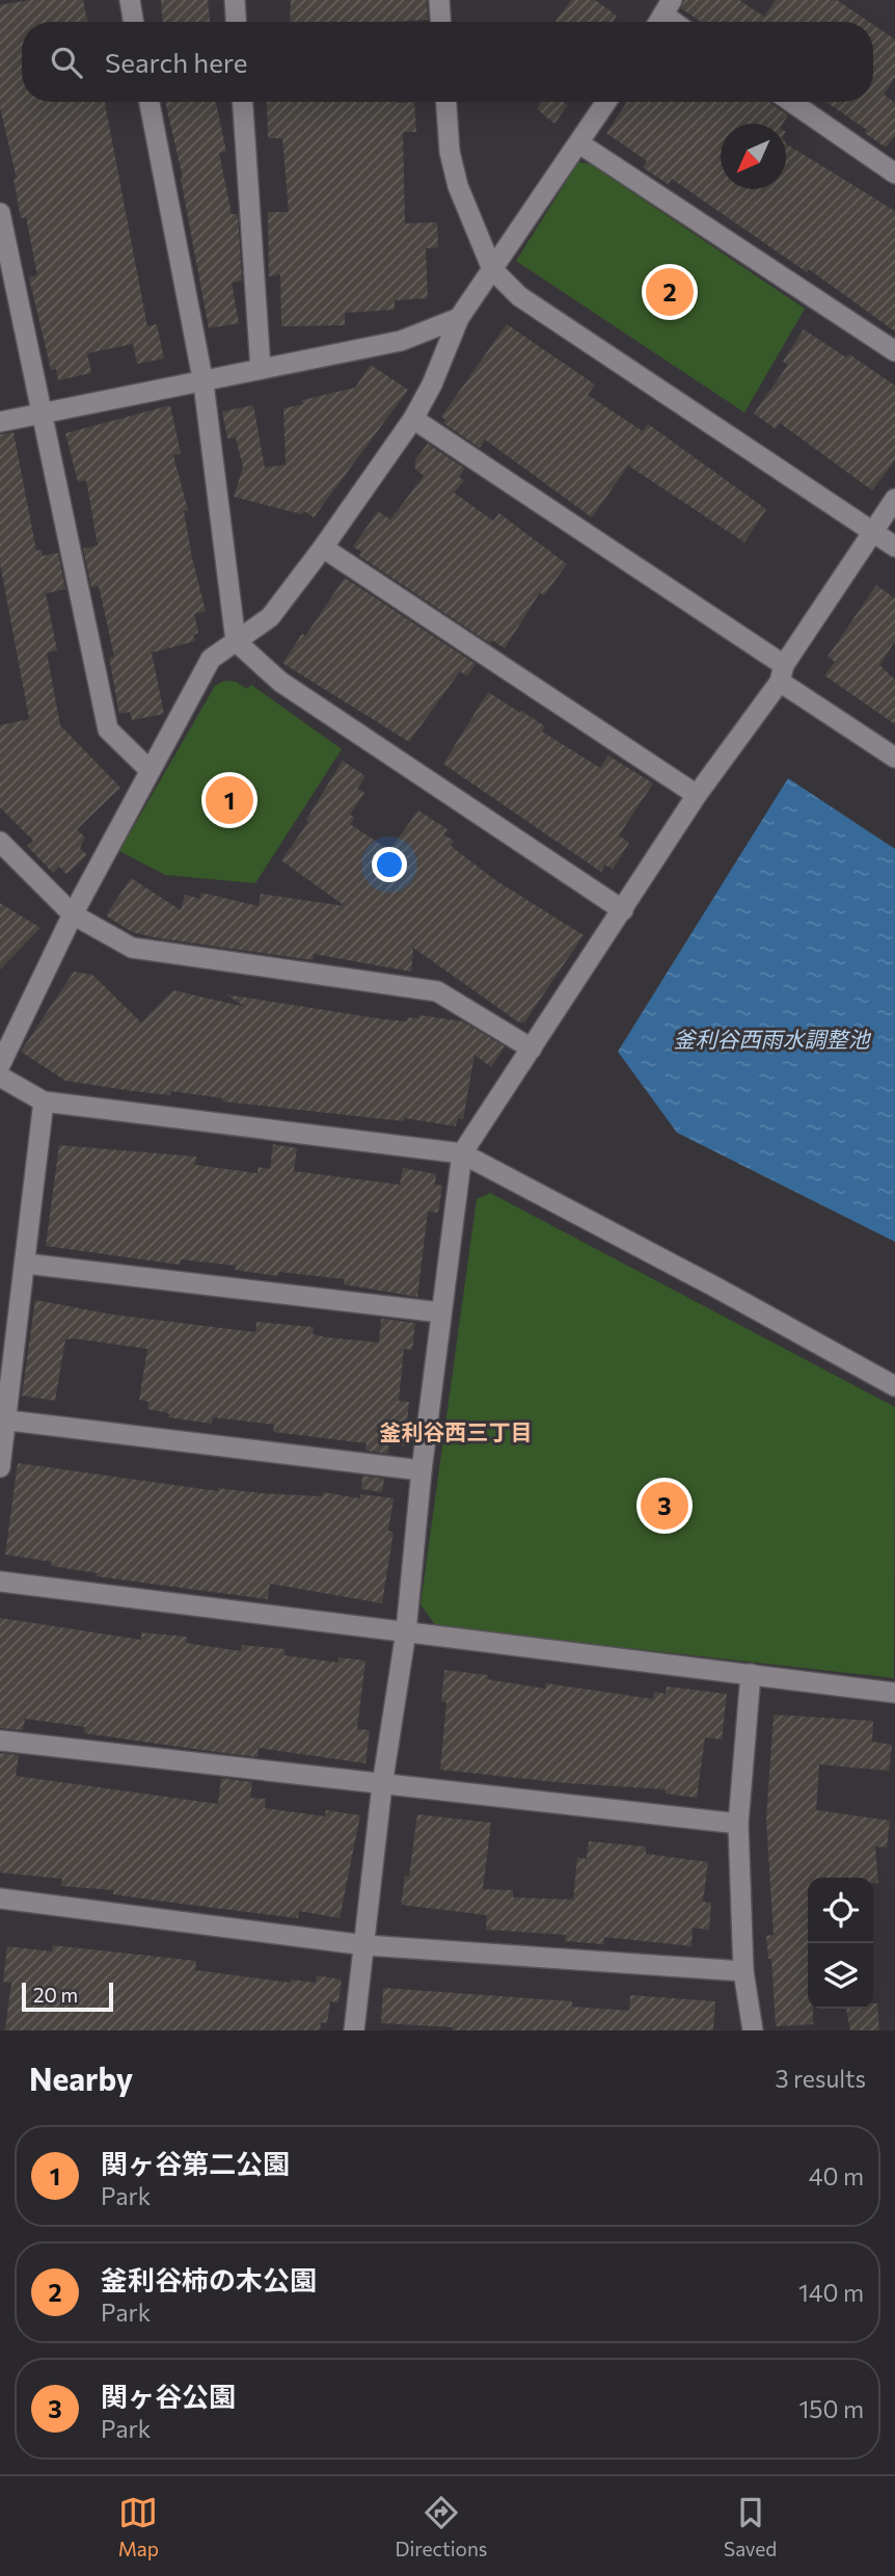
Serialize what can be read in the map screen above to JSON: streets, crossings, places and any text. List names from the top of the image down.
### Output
{
  "districts": ["釜利谷西三丁目"],
  "water": ["釜利谷西雨水調整池"],
  "scale_bar": "20 m",
  "north": "bottom left",
  "page": {
    "search": "Search here",
    "pins": ["2", "1", "3"],
    "scale": "20 m",
    "heading": ["Nearby", "3 results"],
    "list": [
      {
        "mark": "1",
        "name": "関ヶ谷第二公園",
        "note": "Park",
        "value": "40 m"
      },
      {
        "mark": "2",
        "name": "釜利谷柿の木公園",
        "note": "Park",
        "value": "140 m"
      },
      {
        "mark": "3",
        "name": "関ヶ谷公園",
        "note": "Park",
        "value": "150 m"
      }
    ],
    "nav": ["Map", "Directions", "Saved"]
  }
}
